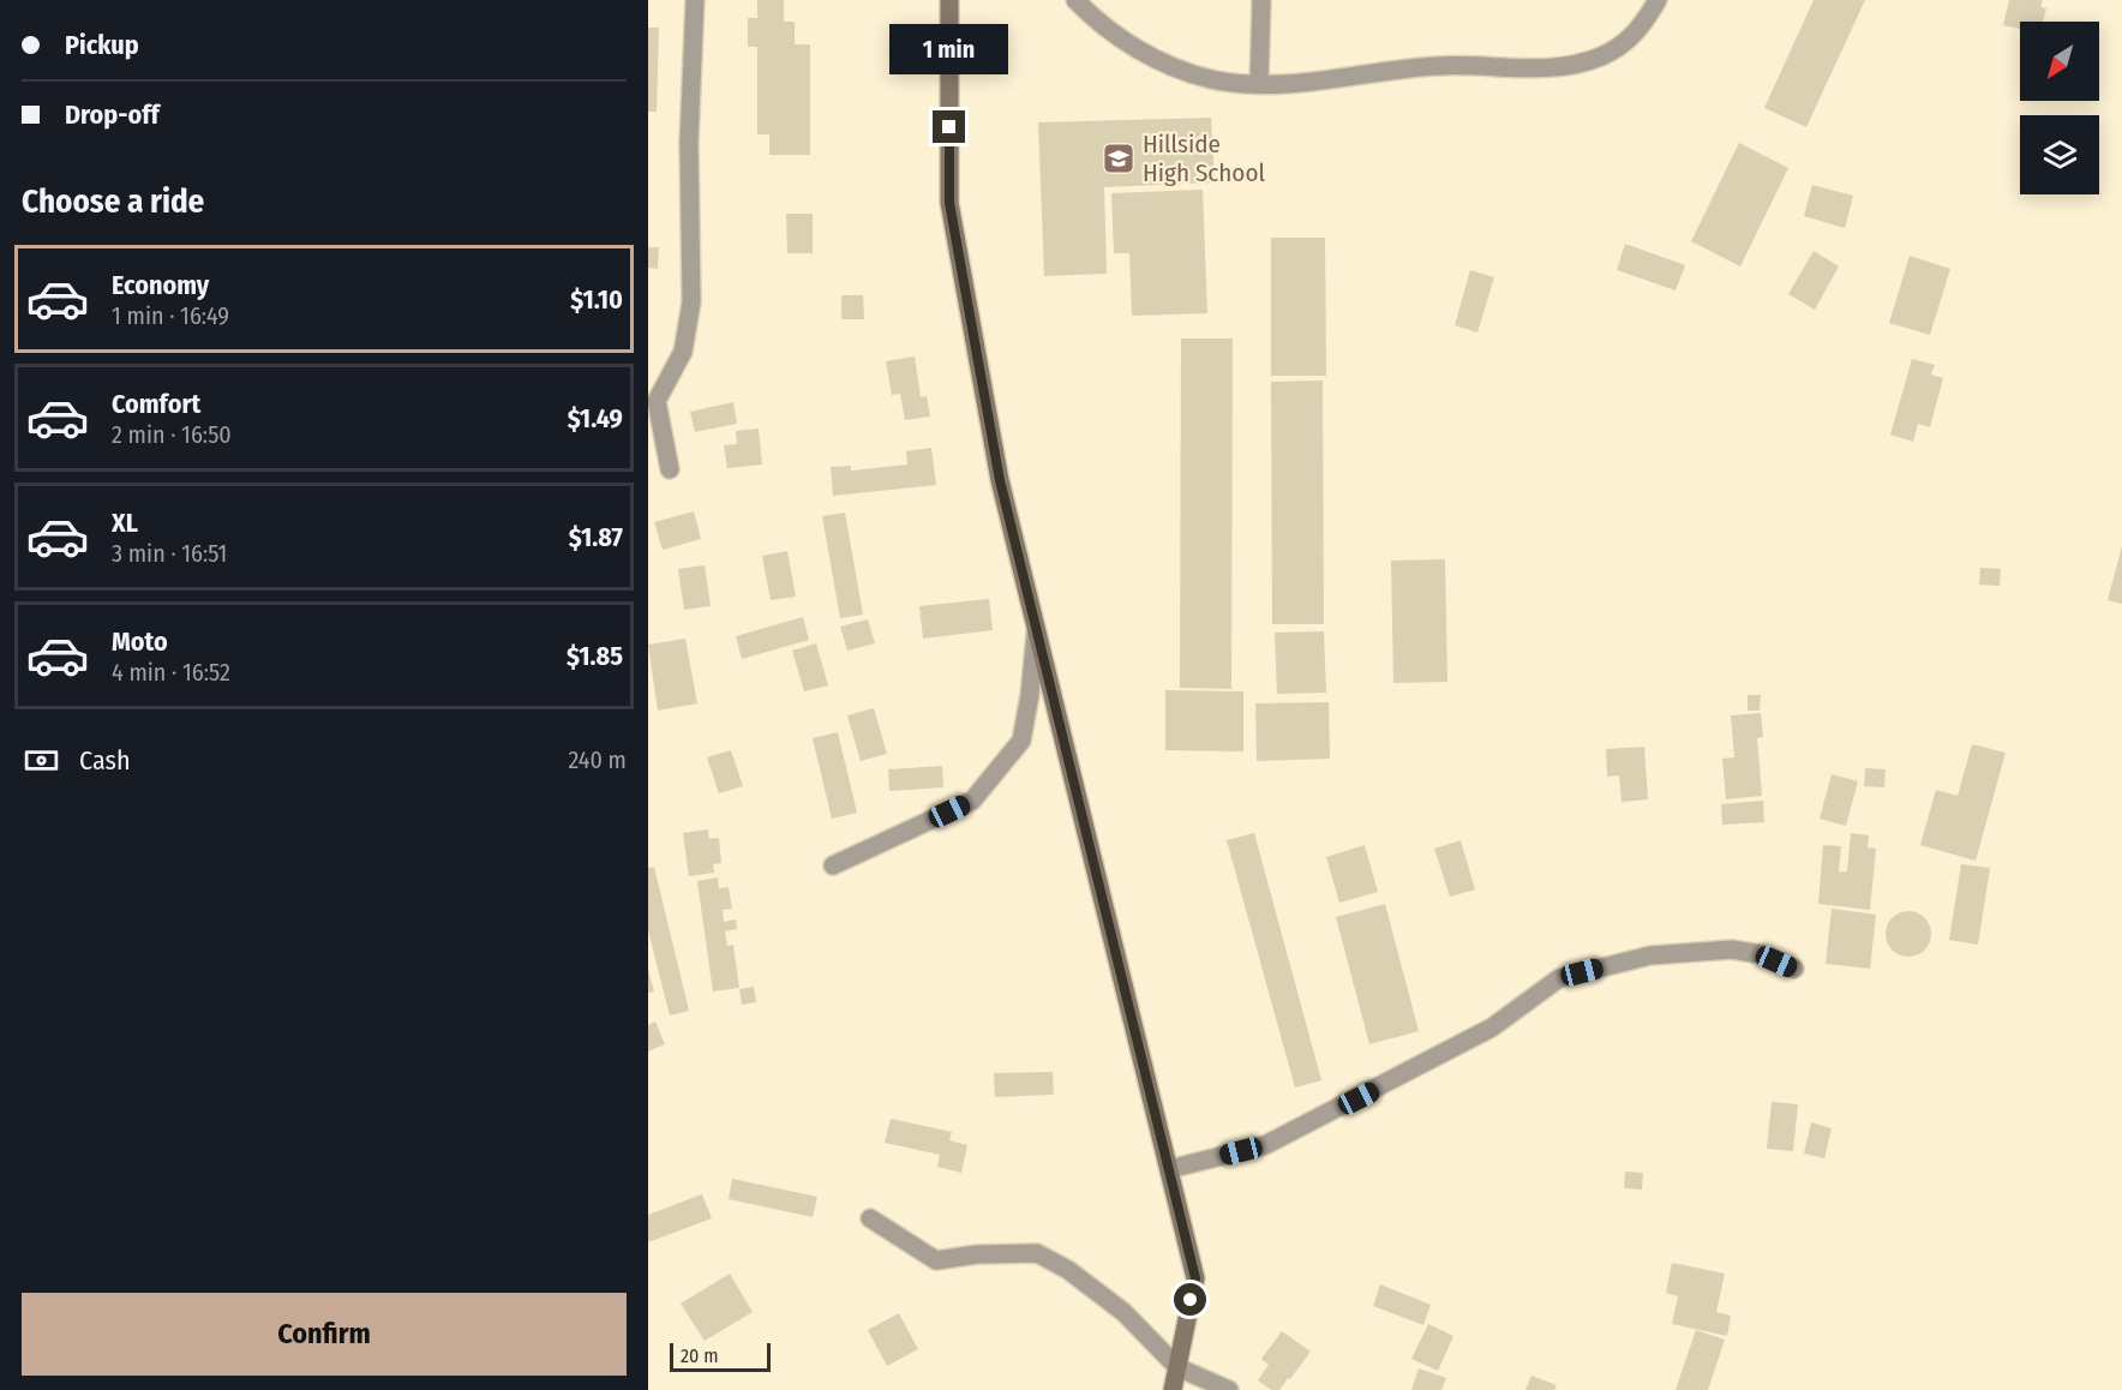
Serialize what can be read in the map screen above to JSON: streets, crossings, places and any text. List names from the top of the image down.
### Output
{
  "places": {
    "school or university": ["Hillside High School"]
  },
  "scale_bar": "20 m",
  "north": "bottom left",
  "page": {
    "banner": ["Pickup", "Drop-off"],
    "bubble": "1 min",
    "heading": "Choose a ride",
    "list": [
      {
        "name": "Economy",
        "note": "1 min · 16:49",
        "value": "$1.10"
      },
      {
        "name": "Comfort",
        "note": "2 min · 16:50",
        "value": "$1.49"
      },
      {
        "name": "XL",
        "note": "3 min · 16:51",
        "value": "$1.87"
      },
      {
        "name": "Moto",
        "note": "4 min · 16:52",
        "value": "$1.85"
      }
    ],
    "pay": ["Cash", "240 m"],
    "buttons": "Confirm",
    "scale": "20 m"
  }
}
